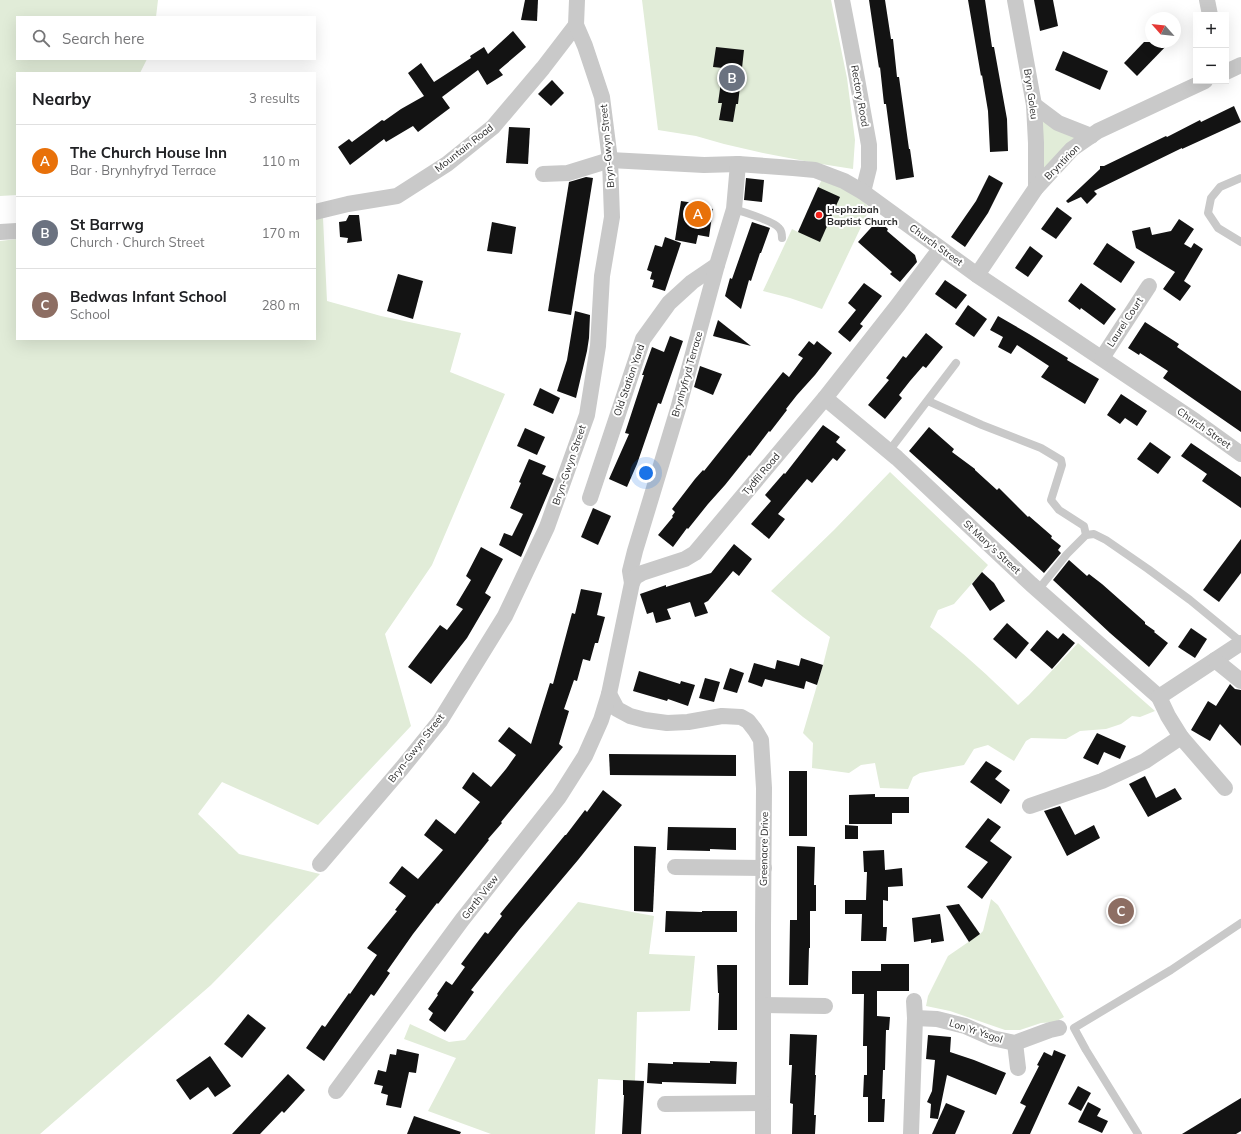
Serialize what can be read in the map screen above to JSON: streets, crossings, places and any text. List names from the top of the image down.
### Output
{
  "streets": {
    "street": [
      "Bryn Goleu",
      "Rectory Road",
      "Bryn-Gwyn Street",
      "Mountain Road",
      "Bryntirion",
      "Church Street",
      "Laurel Court",
      "Brynhyfryd Terrace",
      "Old Station Yard",
      "Tydfil Road",
      "St Mary's Street",
      "Greenacre Drive",
      "Garth View",
      "Lon Yr Ysgol"
    ]
  },
  "crossings": [
    ["Bryn Goleu", "Bryntirion"],
    ["Rectory Road", "Church Street"],
    ["Bryn-Gwyn Street", "Mountain Road"],
    ["Bryn-Gwyn Street", "Church Street"],
    ["Bryntirion", "Church Street"],
    ["Church Street", "Laurel Court"],
    ["Church Street", "Brynhyfryd Terrace"],
    ["Church Street", "Tydfil Road"],
    ["Brynhyfryd Terrace", "Old Station Yard"],
    ["Brynhyfryd Terrace", "Tydfil Road"],
    ["Tydfil Road", "St Mary's Street"],
    ["Greenacre Drive", "Garth View"]
  ],
  "places": ["Hephzibah Baptist Church"],
  "north": "top left",
  "page": {
    "map_buttons": ["+", "−"],
    "search": "Search here",
    "pins": ["B", "A", "C"],
    "heading": ["Nearby", "3 results"],
    "list": [
      {
        "mark": "A",
        "name": "The Church House Inn",
        "note": "Bar · Brynhyfryd Terrace",
        "value": "110 m"
      },
      {
        "mark": "B",
        "name": "St Barrwg",
        "note": "Church · Church Street",
        "value": "170 m"
      },
      {
        "mark": "C",
        "name": "Bedwas Infant School",
        "note": "School",
        "value": "280 m"
      }
    ]
  }
}
